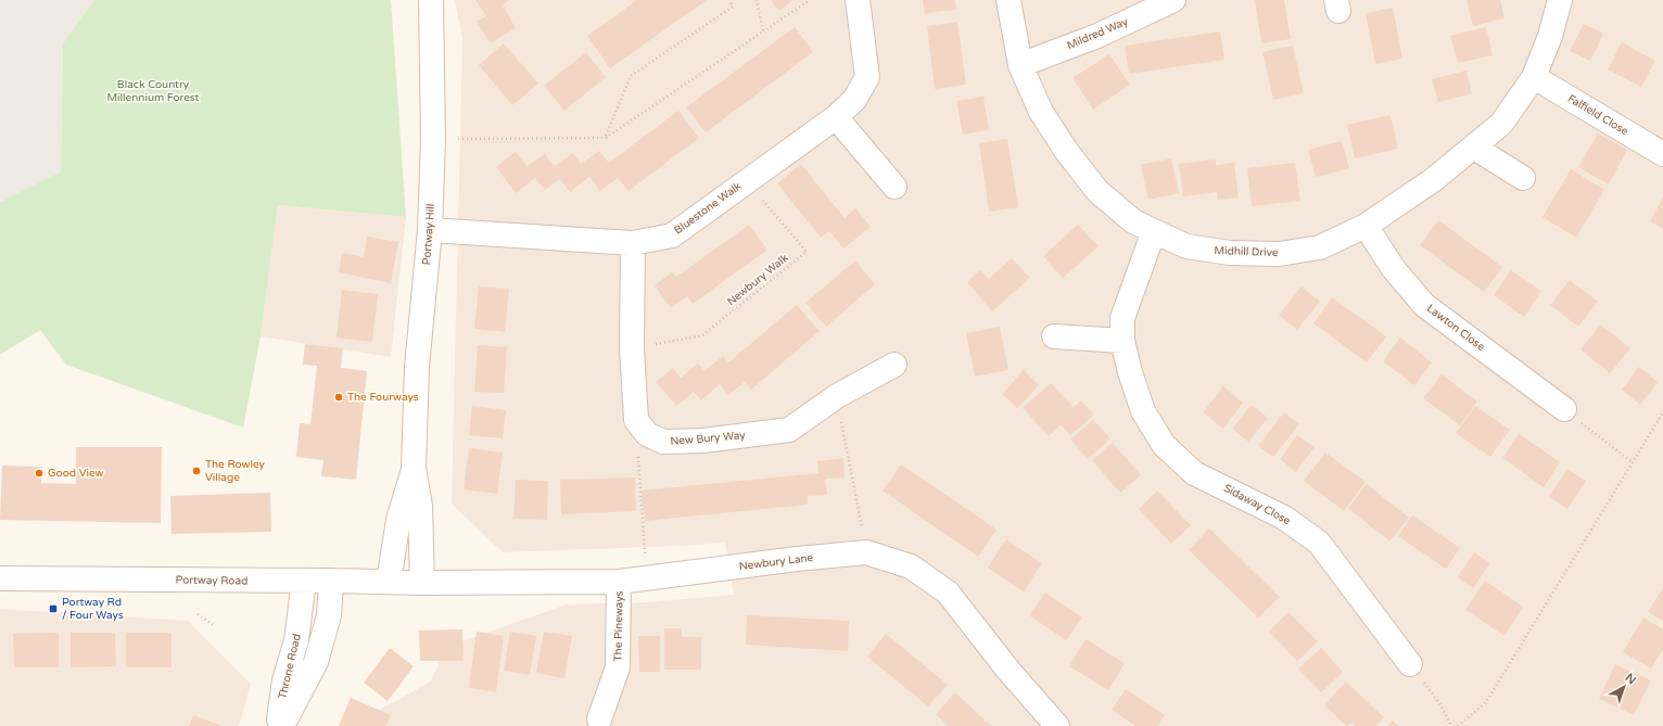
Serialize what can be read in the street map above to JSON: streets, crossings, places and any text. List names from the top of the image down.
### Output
{
  "streets": {
    "street": [
      "Mildred Way",
      "Falfield Close",
      "Bluestone Walk",
      "Portway Hill",
      "Midhill Drive",
      "Lawton Close",
      "New Bury Way",
      "Sidaway Close",
      "Newbury Lane",
      "Portway Road",
      "The Pineways",
      "Throne Road"
    ],
    "path": ["Newbury Walk"]
  },
  "crossings": [
    ["Mildred Way", "Midhill Drive"],
    ["Falfield Close", "Midhill Drive"],
    ["Bluestone Walk", "Portway Hill"],
    ["Bluestone Walk", "Newbury Walk"],
    ["Portway Hill", "Newbury Lane"],
    ["Portway Hill", "Portway Road"],
    ["Midhill Drive", "Lawton Close"],
    ["Midhill Drive", "Sidaway Close"],
    ["Newbury Lane", "Portway Road"],
    ["Newbury Lane", "The Pineways"],
    ["Portway Road", "Throne Road"]
  ],
  "parks": ["Black Country Millennium Forest"],
  "places": {
    "other": ["The Fourways", "The Rowley Village", "Good View"],
    "transit": ["Portway Rd / Four Ways"]
  },
  "north": "top right"
}
